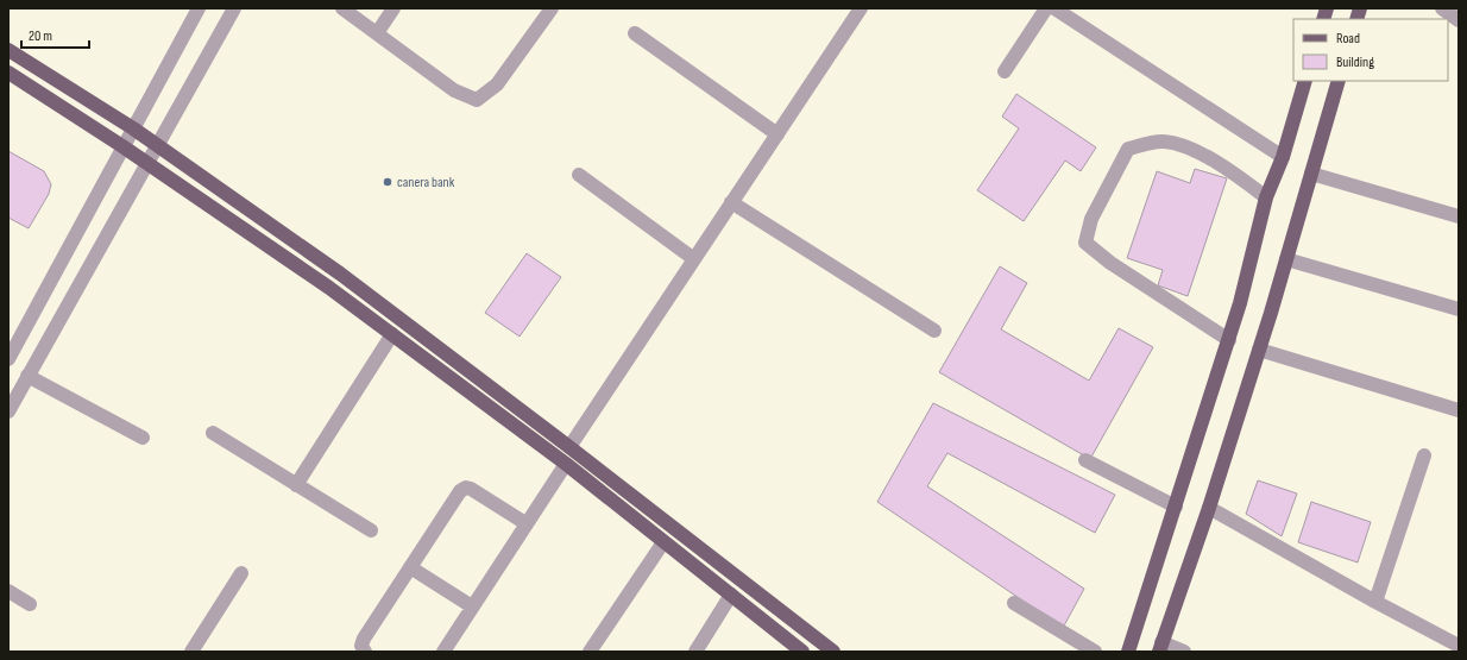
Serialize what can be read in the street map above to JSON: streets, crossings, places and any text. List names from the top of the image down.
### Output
{
  "places": ["canera bank"],
  "legend": ["Road", "Building"],
  "scale_bar": "20 m"
}
